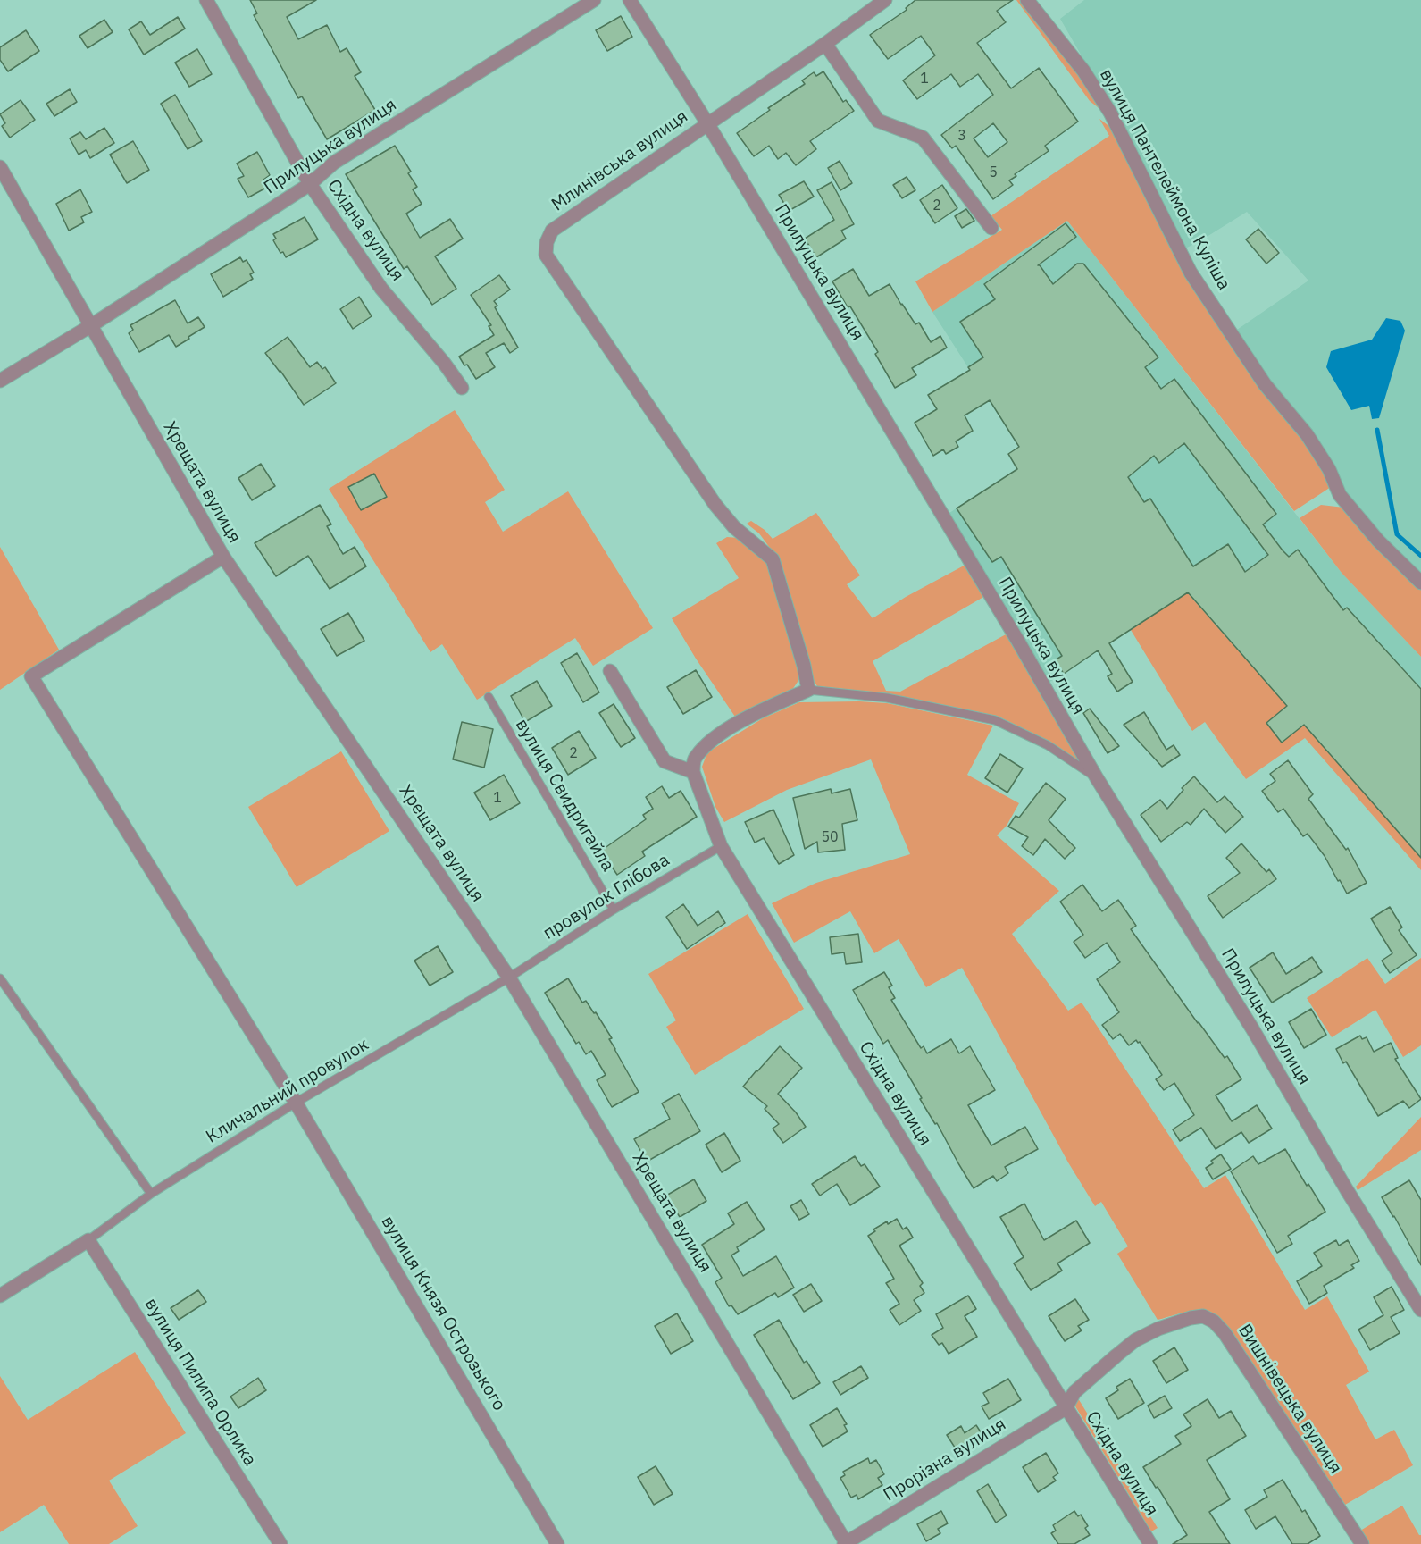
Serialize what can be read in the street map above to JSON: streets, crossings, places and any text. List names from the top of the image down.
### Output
{
  "streets": {
    "street": [
      "Прилуцька вулиця",
      "Млинівська вулиця",
      "вулиця Пантелеймона Куліша",
      "Східна вулиця",
      "Хрещата вулиця",
      "вулиця Князя Острозького",
      "вулиця Пилипа Орлика",
      "Вишнівецька вулиця",
      "Прорізна вулиця"
    ],
    "lane": ["вулиця Свидригайла", "провулок Глібова", "Кличальний провулок"]
  },
  "crossings": [
    ["Прилуцька вулиця", "Млинівська вулиця"],
    ["Прилуцька вулиця", "Східна вулиця"],
    ["Прилуцька вулиця", "Хрещата вулиця"],
    ["Східна вулиця", "провулок Глібова"],
    ["Східна вулиця", "Вишнівецька вулиця"],
    ["Східна вулиця", "Прорізна вулиця"],
    ["Хрещата вулиця", "провулок Глібова"],
    ["Хрещата вулиця", "Кличальний провулок"],
    ["Хрещата вулиця", "вулиця Князя Острозького"],
    ["Хрещата вулиця", "Прорізна вулиця"],
    ["вулиця Свидригайла", "провулок Глібова"],
    ["провулок Глібова", "Кличальний провулок"],
    ["Кличальний провулок", "вулиця Князя Острозького"],
    ["Кличальний провулок", "вулиця Пилипа Орлика"],
    ["Вишнівецька вулиця", "Прорізна вулиця"]
  ],
  "house_numbers": [
    "1",
    "3",
    "5",
    "2",
    "2",
    "1",
    "50"
  ]
}
